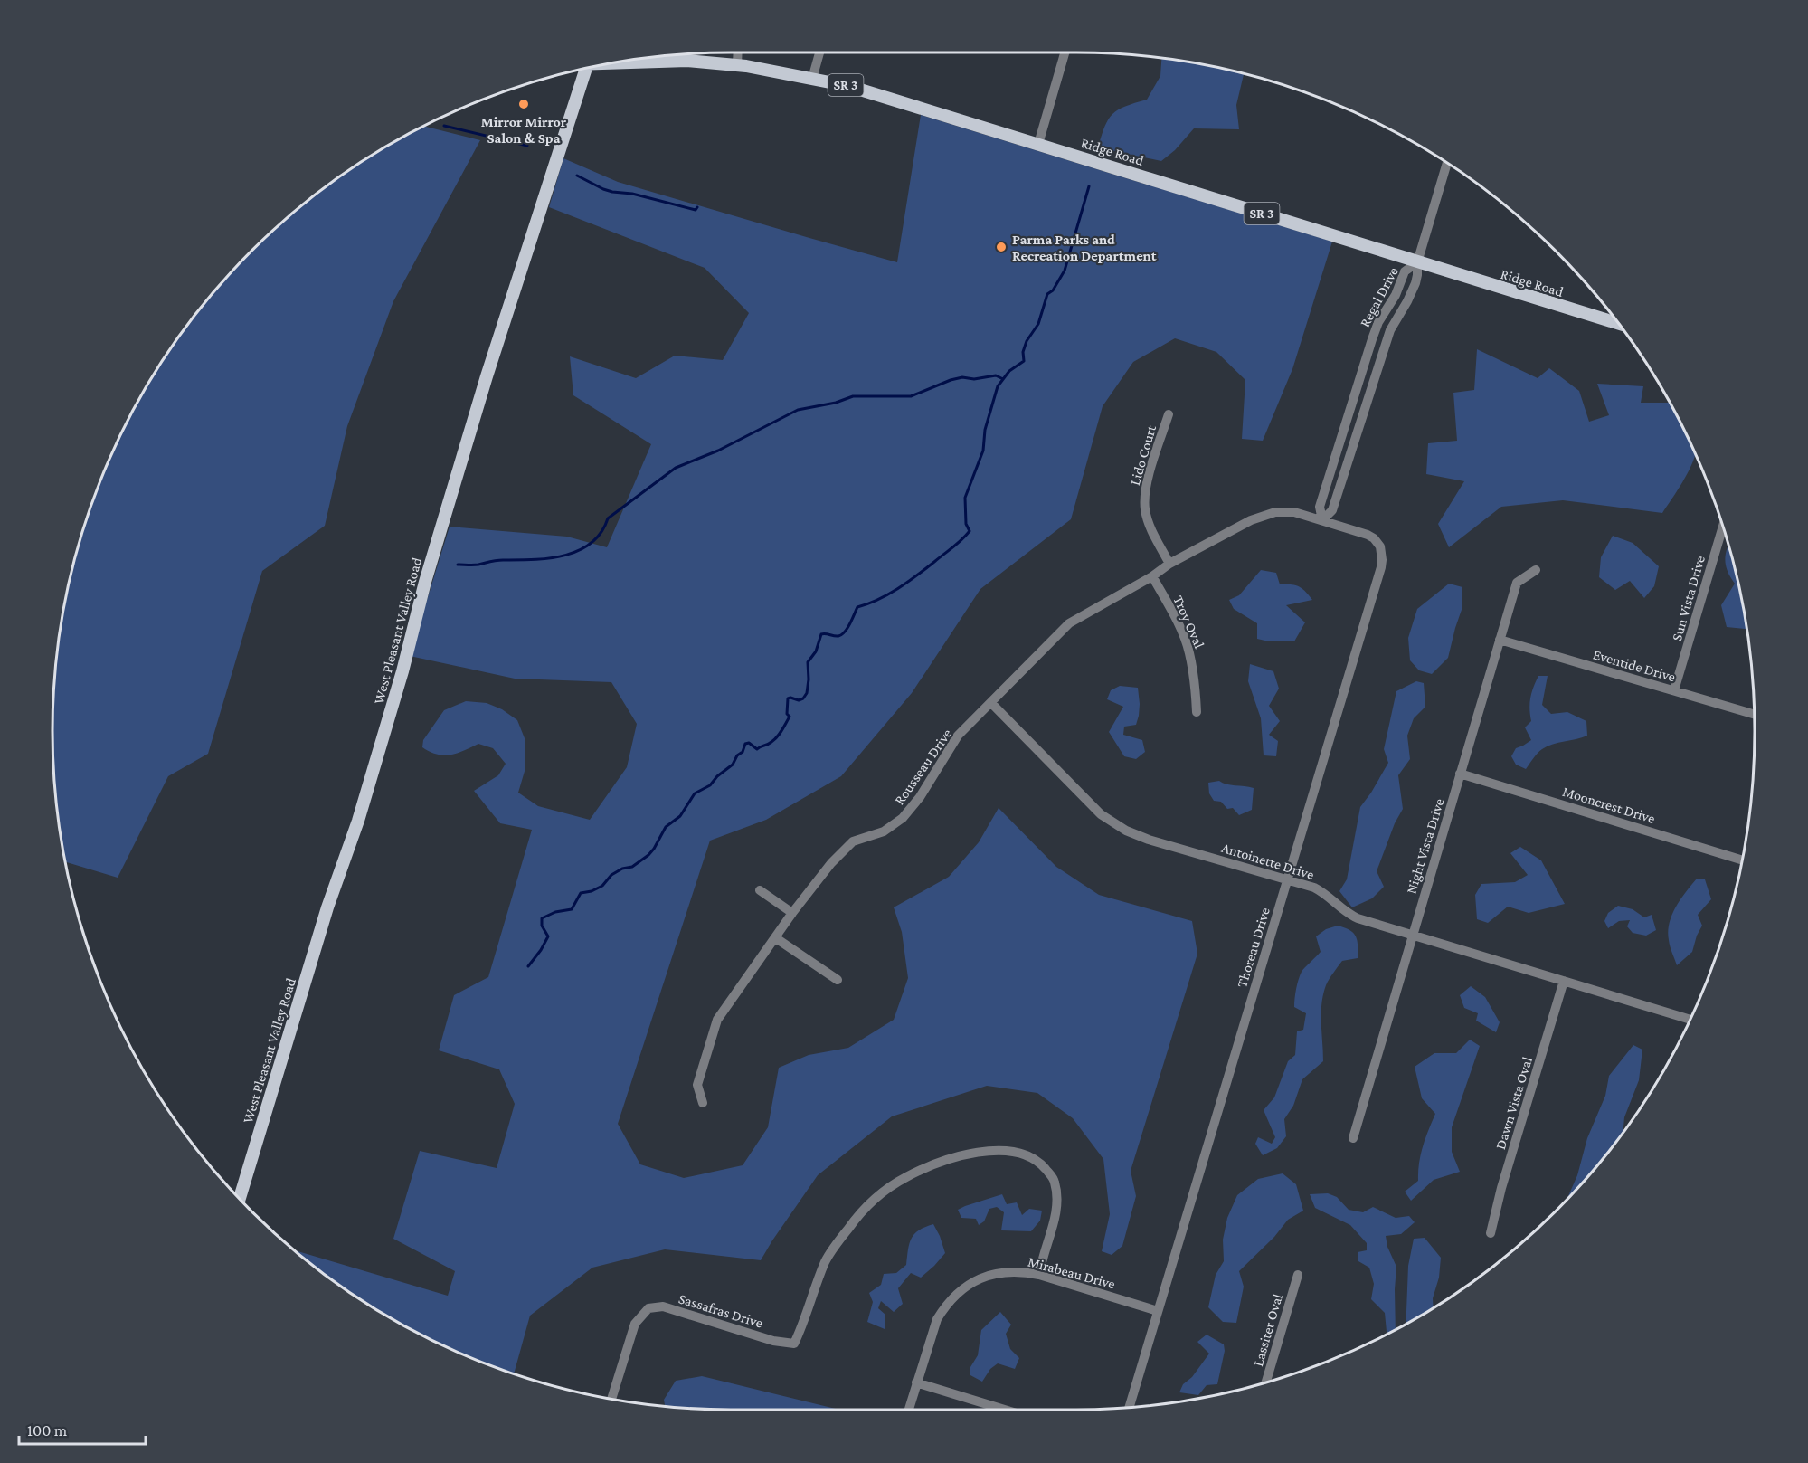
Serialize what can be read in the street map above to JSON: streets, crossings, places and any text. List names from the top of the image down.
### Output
{
  "streets": {
    "main road": ["SR 3", "Ridge Road", "West Pleasant Valley Road"],
    "street": [
      "Regal Drive",
      "Lido Court",
      "Sun Vista Drive",
      "Troy Oval",
      "Eventide Drive",
      "Rousseau Drive",
      "Mooncrest Drive",
      "Night Vista Drive",
      "Antoinette Drive",
      "Thoreau Drive",
      "Dawn Vista Oval",
      "Mirabeau Drive",
      "Sassafras Drive",
      "Lassiter Oval"
    ]
  },
  "crossings": [
    ["Ridge Road", "Regal Drive"],
    ["Regal Drive", "Rousseau Drive"],
    ["Regal Drive", "Thoreau Drive"],
    ["Lido Court", "Rousseau Drive"],
    ["Sun Vista Drive", "Eventide Drive"],
    ["Troy Oval", "Rousseau Drive"],
    ["Eventide Drive", "Night Vista Drive"],
    ["Rousseau Drive", "Antoinette Drive"],
    ["Rousseau Drive", "Thoreau Drive"],
    ["Mooncrest Drive", "Night Vista Drive"],
    ["Night Vista Drive", "Antoinette Drive"],
    ["Antoinette Drive", "Thoreau Drive"],
    ["Antoinette Drive", "Dawn Vista Oval"],
    ["Thoreau Drive", "Mirabeau Drive"],
    ["Mirabeau Drive", "Sassafras Drive"]
  ],
  "places": ["Mirror Mirror Salon & Spa", "Parma Parks and Recreation Department"],
  "scale_bar": "100 m"
}
